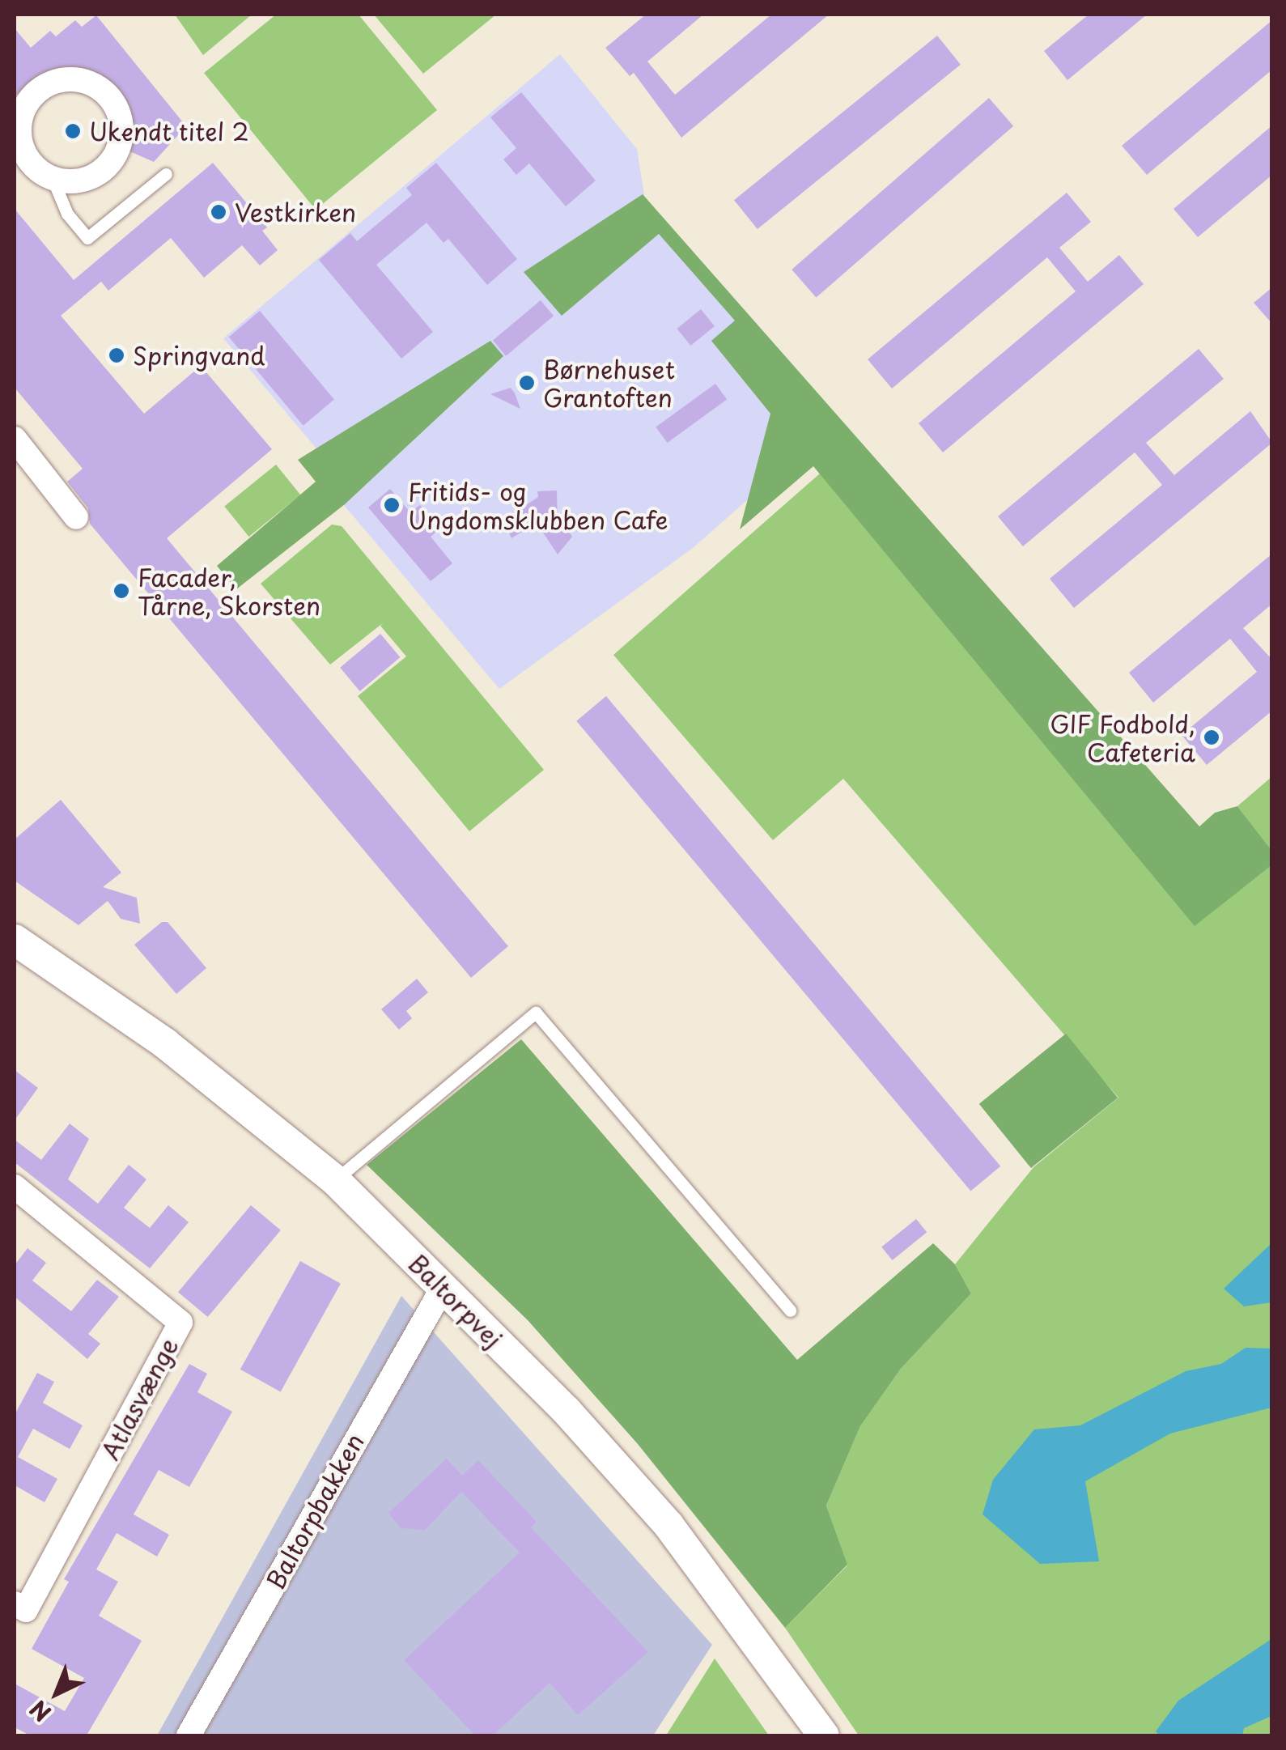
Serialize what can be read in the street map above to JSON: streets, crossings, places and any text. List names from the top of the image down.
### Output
{
  "streets": {
    "street": ["Baltorpvej", "Atlasvænge", "Baltorpbakken"]
  },
  "crossings": [
    ["Baltorpvej", "Baltorpbakken"]
  ],
  "places": [
    "Ukendt titel 2",
    "Vestkirken",
    "Springvand",
    "Børnehuset Grantoften",
    "Fritids- og Ungdomsklubben Cafe",
    "Facader, Tårne, Skorsten",
    "GIF Fodbold, Cafeteria"
  ],
  "north": "bottom left"
}
